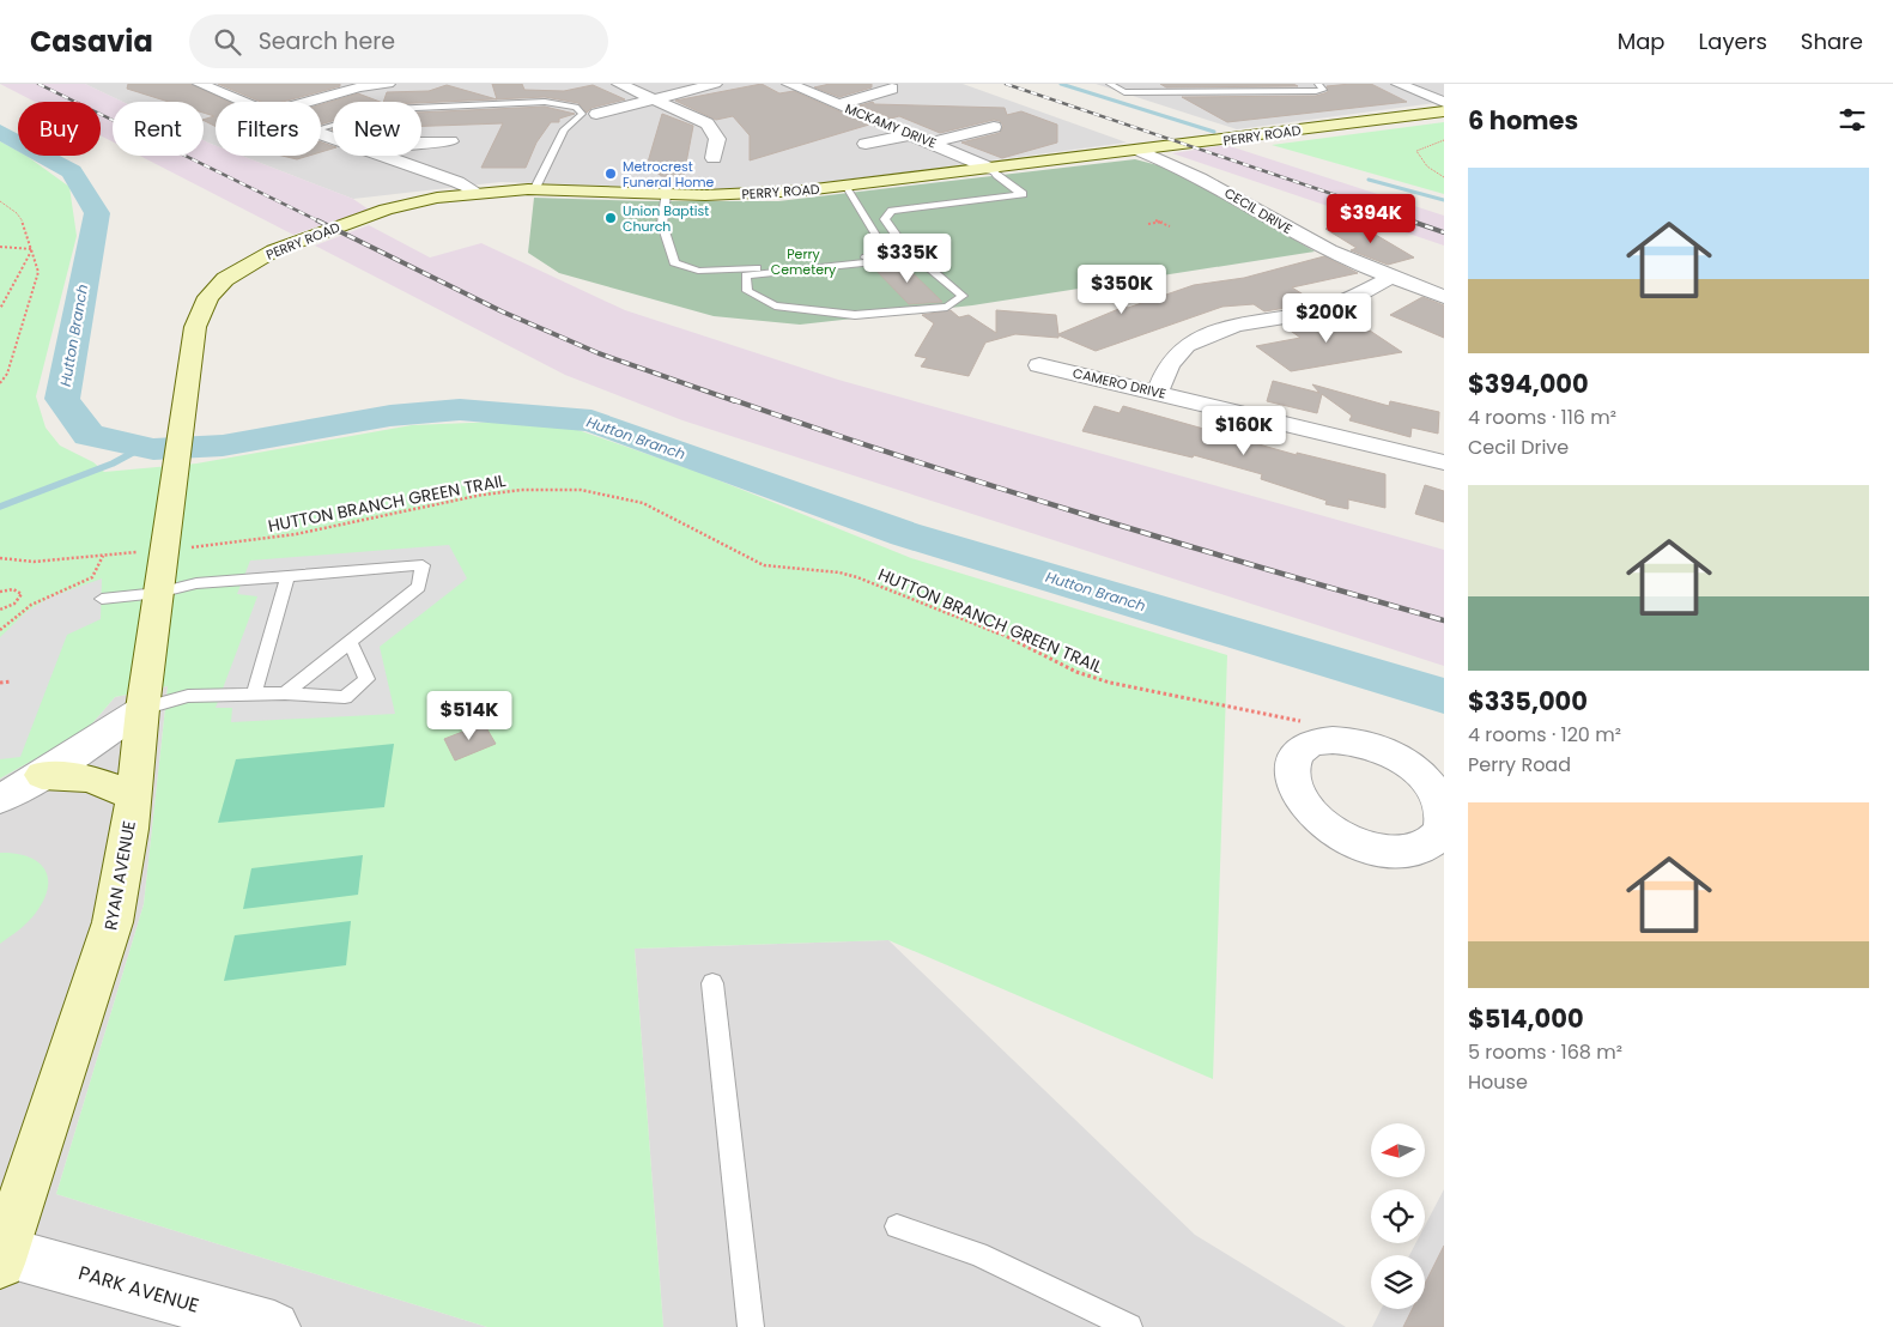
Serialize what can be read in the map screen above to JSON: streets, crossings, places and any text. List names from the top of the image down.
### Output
{
  "streets": {
    "street": [
      "MCKAMY DRIVE",
      "PERRY ROAD",
      "CECIL DRIVE",
      "CAMERO DRIVE",
      "RYAN AVENUE",
      "PARK AVENUE"
    ],
    "path": ["HUTTON BRANCH GREEN TRAIL"]
  },
  "crossings": [
    ["MCKAMY DRIVE", "PERRY ROAD"],
    ["PERRY ROAD", "CECIL DRIVE"],
    ["PERRY ROAD", "RYAN AVENUE"],
    ["HUTTON BRANCH GREEN TRAIL", "RYAN AVENUE"],
    ["RYAN AVENUE", "PARK AVENUE"]
  ],
  "water": ["Hutton Branch"],
  "parks": ["Perry Cemetery"],
  "places": ["Metrocrest Funeral Home", "Union Baptist Church"],
  "north": "left",
  "page": {
    "header": "Casavia",
    "search": "Search here",
    "nav": ["Map", "Layers", "Share"],
    "heading": "6 homes",
    "chip": [
      "Buy",
      "Rent",
      "Filters",
      "New"
    ],
    "list": [
      {
        "name": "$394,000",
        "note": "4 rooms · 116 m² · Cecil Drive"
      },
      {
        "name": "$335,000",
        "note": "4 rooms · 120 m² · Perry Road"
      },
      {
        "name": "$514,000",
        "note": "5 rooms · 168 m² · House"
      }
    ],
    "price": [
      "$394K",
      "$335K",
      "$350K",
      "$200K",
      "$160K",
      "$514K"
    ]
  }
}
